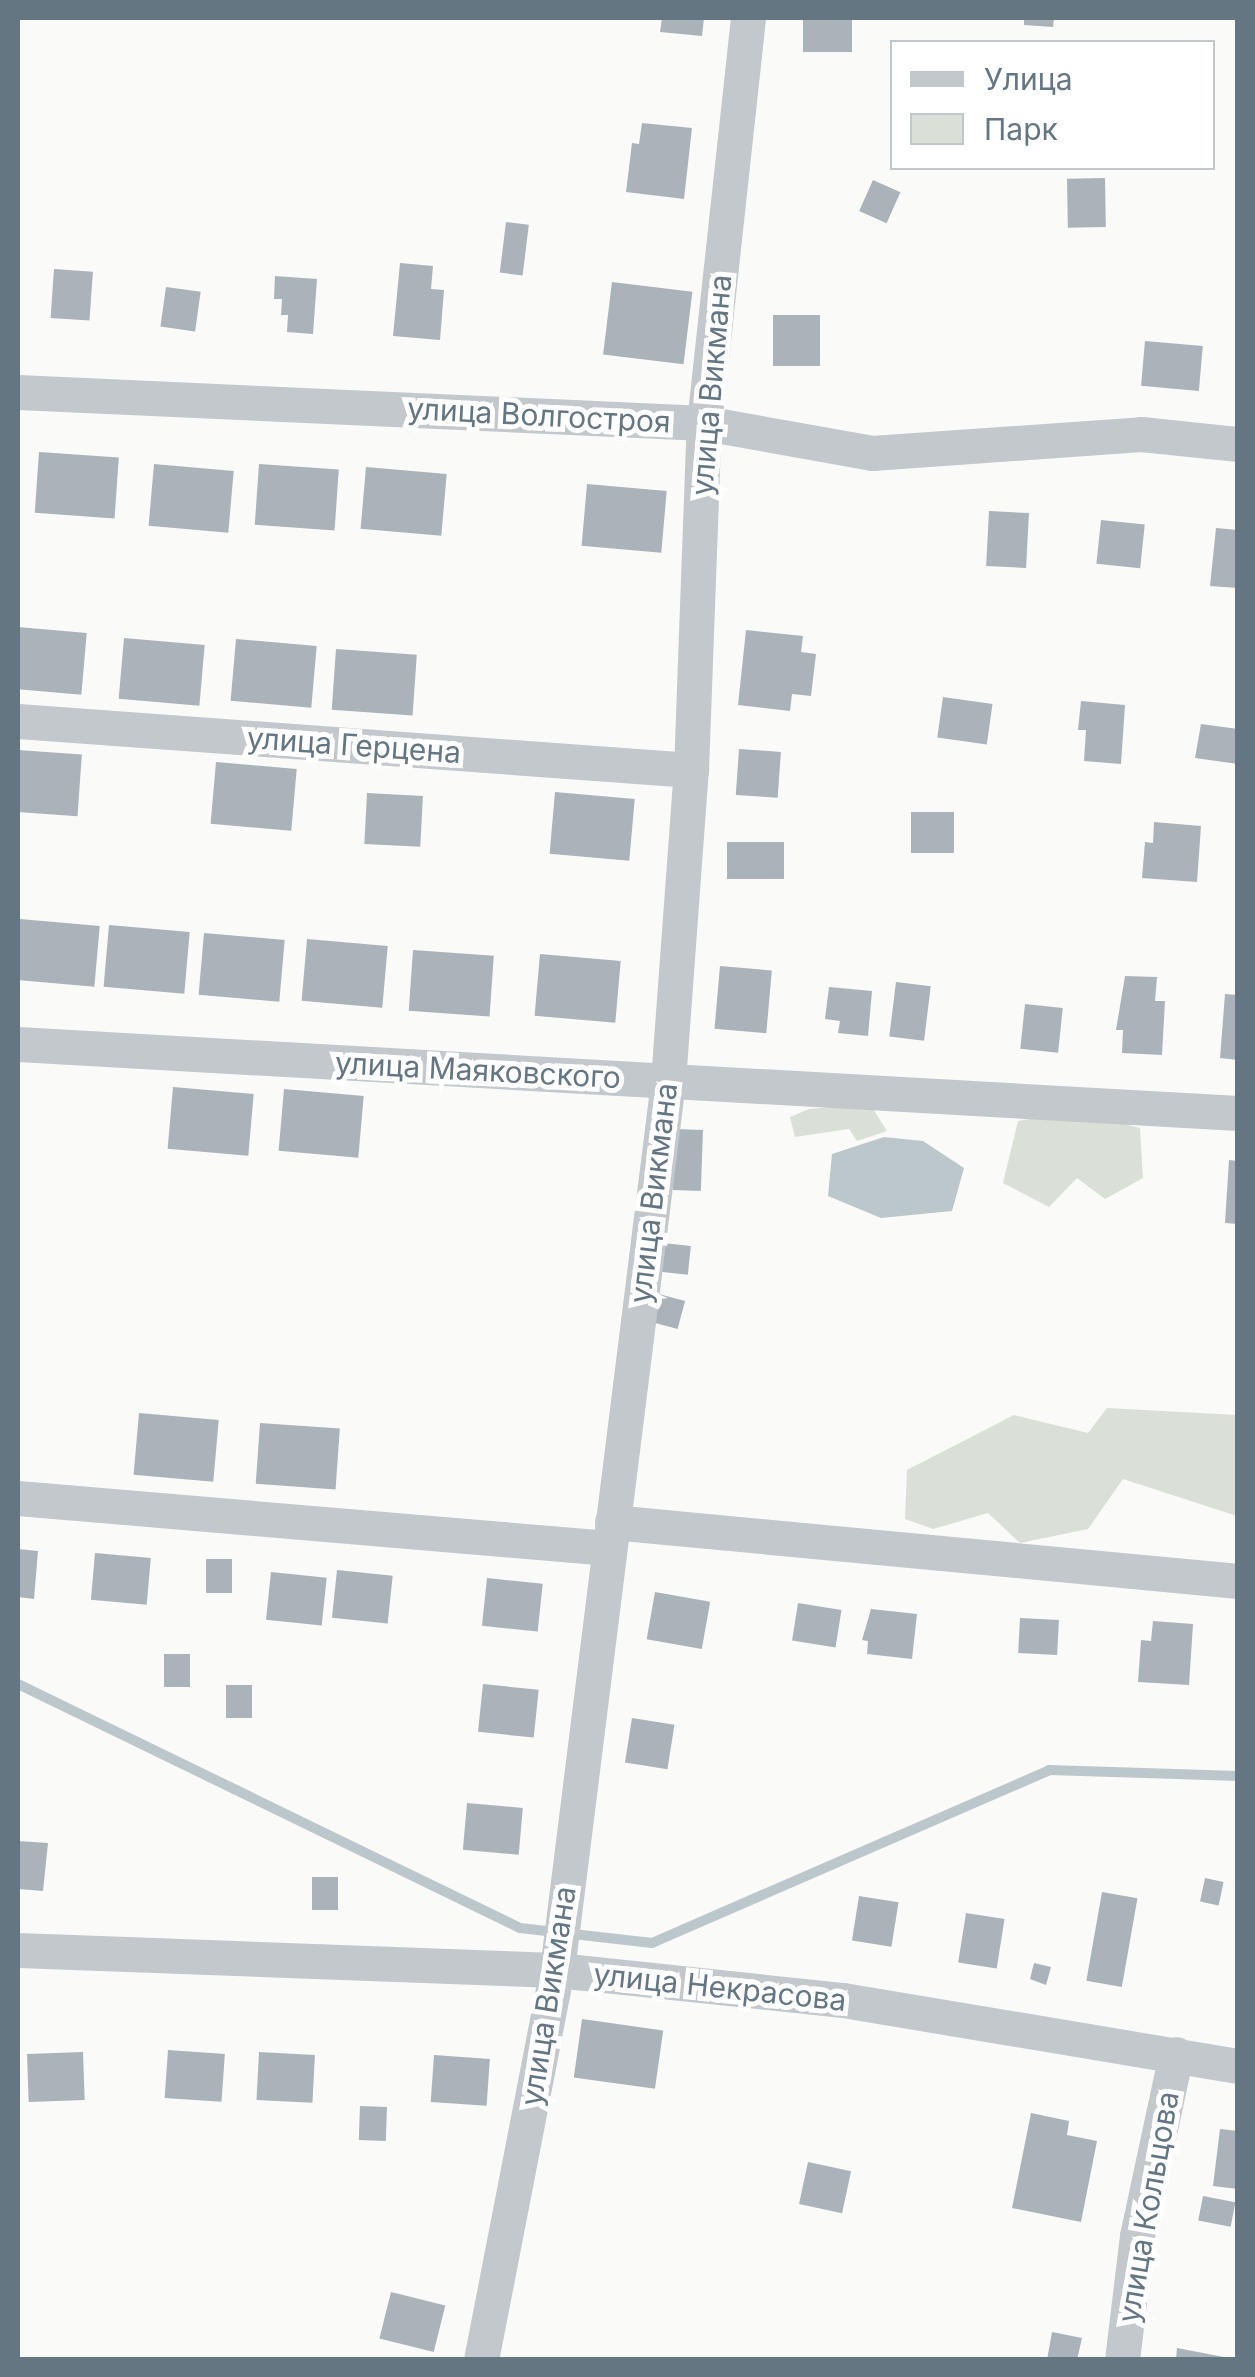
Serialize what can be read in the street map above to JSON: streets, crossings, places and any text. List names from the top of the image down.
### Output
{
  "streets": {
    "street": [
      "улица Викмана",
      "улица Волгостроя",
      "улица Герцена",
      "улица Маяковского",
      "улица Некрасова",
      "улица Кольцова"
    ]
  },
  "crossings": [
    ["улица Викмана", "улица Волгостроя"],
    ["улица Викмана", "улица Герцена"],
    ["улица Викмана", "улица Маяковского"],
    ["улица Викмана", "улица Некрасова"],
    ["улица Некрасова", "улица Кольцова"]
  ],
  "legend": ["Улица", "Парк"]
}
